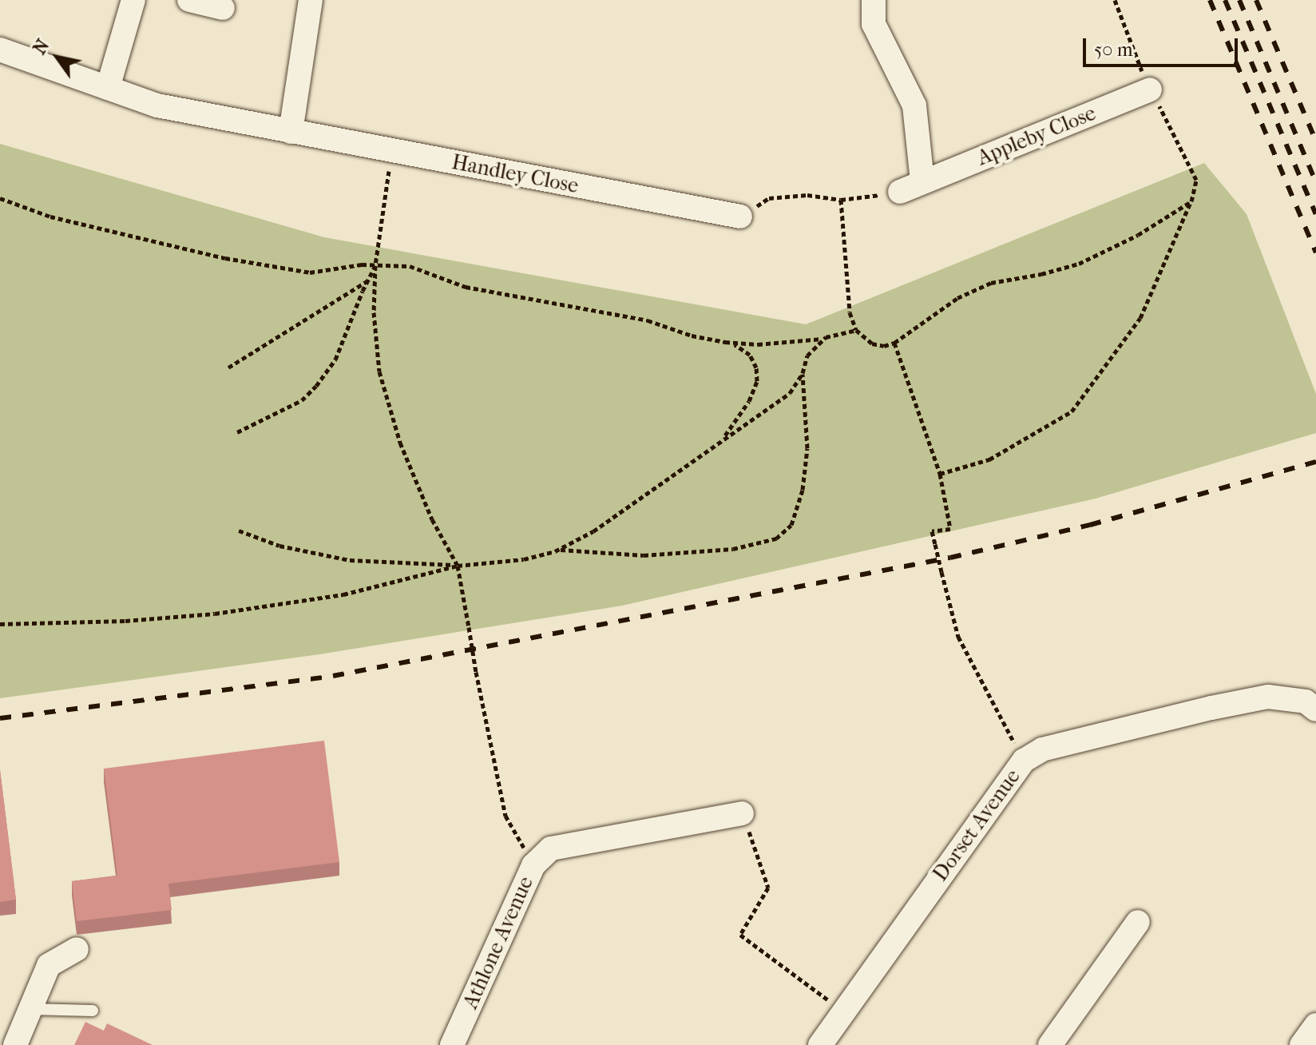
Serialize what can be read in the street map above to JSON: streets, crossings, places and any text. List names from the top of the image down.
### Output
{
  "streets": {
    "street": [
      "Appleby Close",
      "Handley Close",
      "Dorset Avenue",
      "Athlone Avenue"
    ]
  },
  "scale_bar": "50 m",
  "north": "top left"
}
